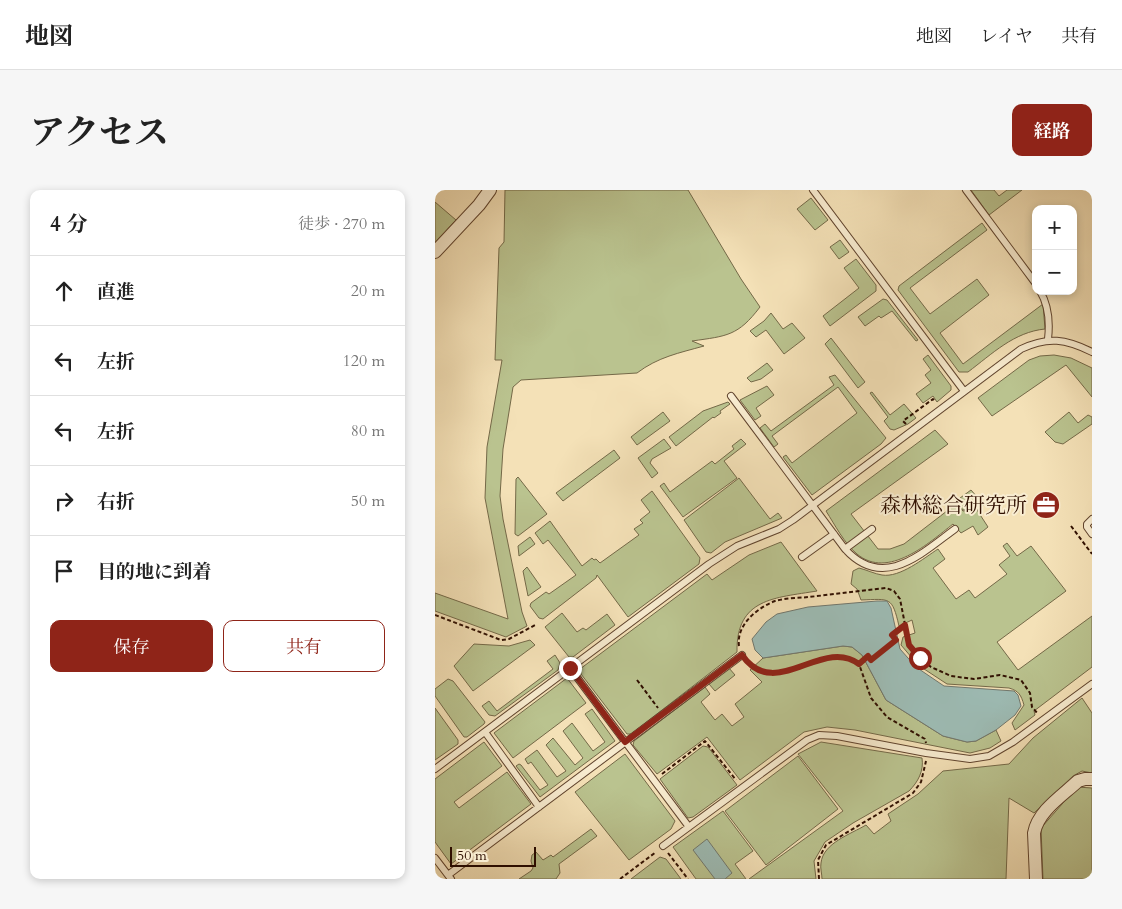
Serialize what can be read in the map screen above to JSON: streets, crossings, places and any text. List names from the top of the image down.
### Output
{
  "places": {
    "office": ["森林総合研究所"]
  },
  "scale_bar": "50 m",
  "page": {
    "header": "地図",
    "nav": ["地図", "レイヤ", "共有"],
    "title": "アクセス",
    "buttons": [
      "経路",
      ["保存", "共有"]
    ],
    "heading": ["4 分", "徒歩 · 270 m"],
    "map_buttons": ["+", "−"],
    "list": [
      ["直進", "20 m"],
      ["左折", "120 m"],
      ["左折", "80 m"],
      ["右折", "50 m"],
      "目的地に到着"
    ],
    "scale": "50 m"
  }
}
